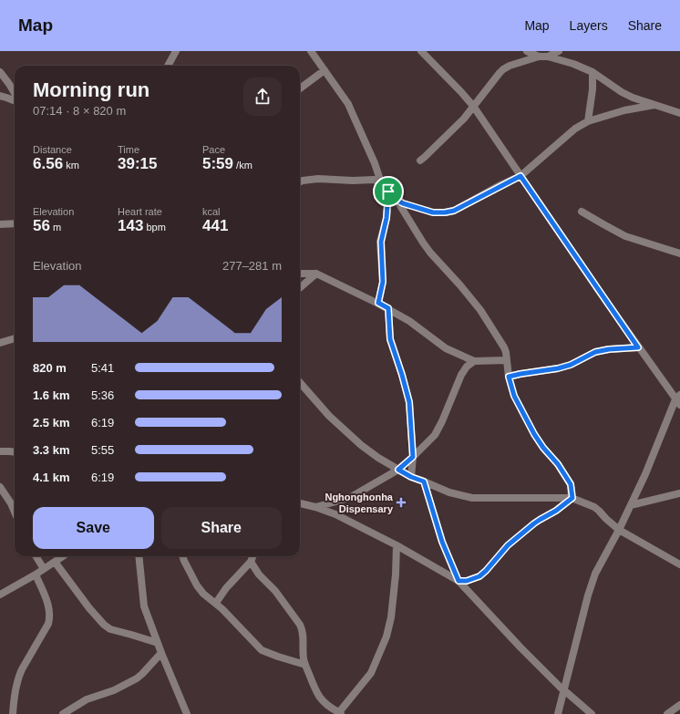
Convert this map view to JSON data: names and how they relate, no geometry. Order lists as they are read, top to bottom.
{
  "places": {
    "health": ["Nghonghonha Dispensary"]
  },
  "page": {
    "header": "Map",
    "nav": ["Map", "Layers", "Share"],
    "heading": ["Morning run", "07:14 · 8 × 820 m"],
    "stats": [
      ["Distance", "6.56 km"],
      ["Time", "39:15"],
      ["Pace", "5:59 /km"],
      ["Elevation", "56 m"],
      ["Heart rate", "143 bpm"],
      ["kcal", "441"]
    ],
    "chart": ["Elevation", "277–281 m"],
    "list": [
      {
        "name": "820 m",
        "note": "5:41"
      },
      {
        "name": "1.6 km",
        "note": "5:36"
      },
      {
        "name": "2.5 km",
        "note": "6:19"
      },
      {
        "name": "3.3 km",
        "note": "5:55"
      },
      {
        "name": "4.1 km",
        "note": "6:19"
      }
    ],
    "buttons": ["Save", "Share"]
  }
}
